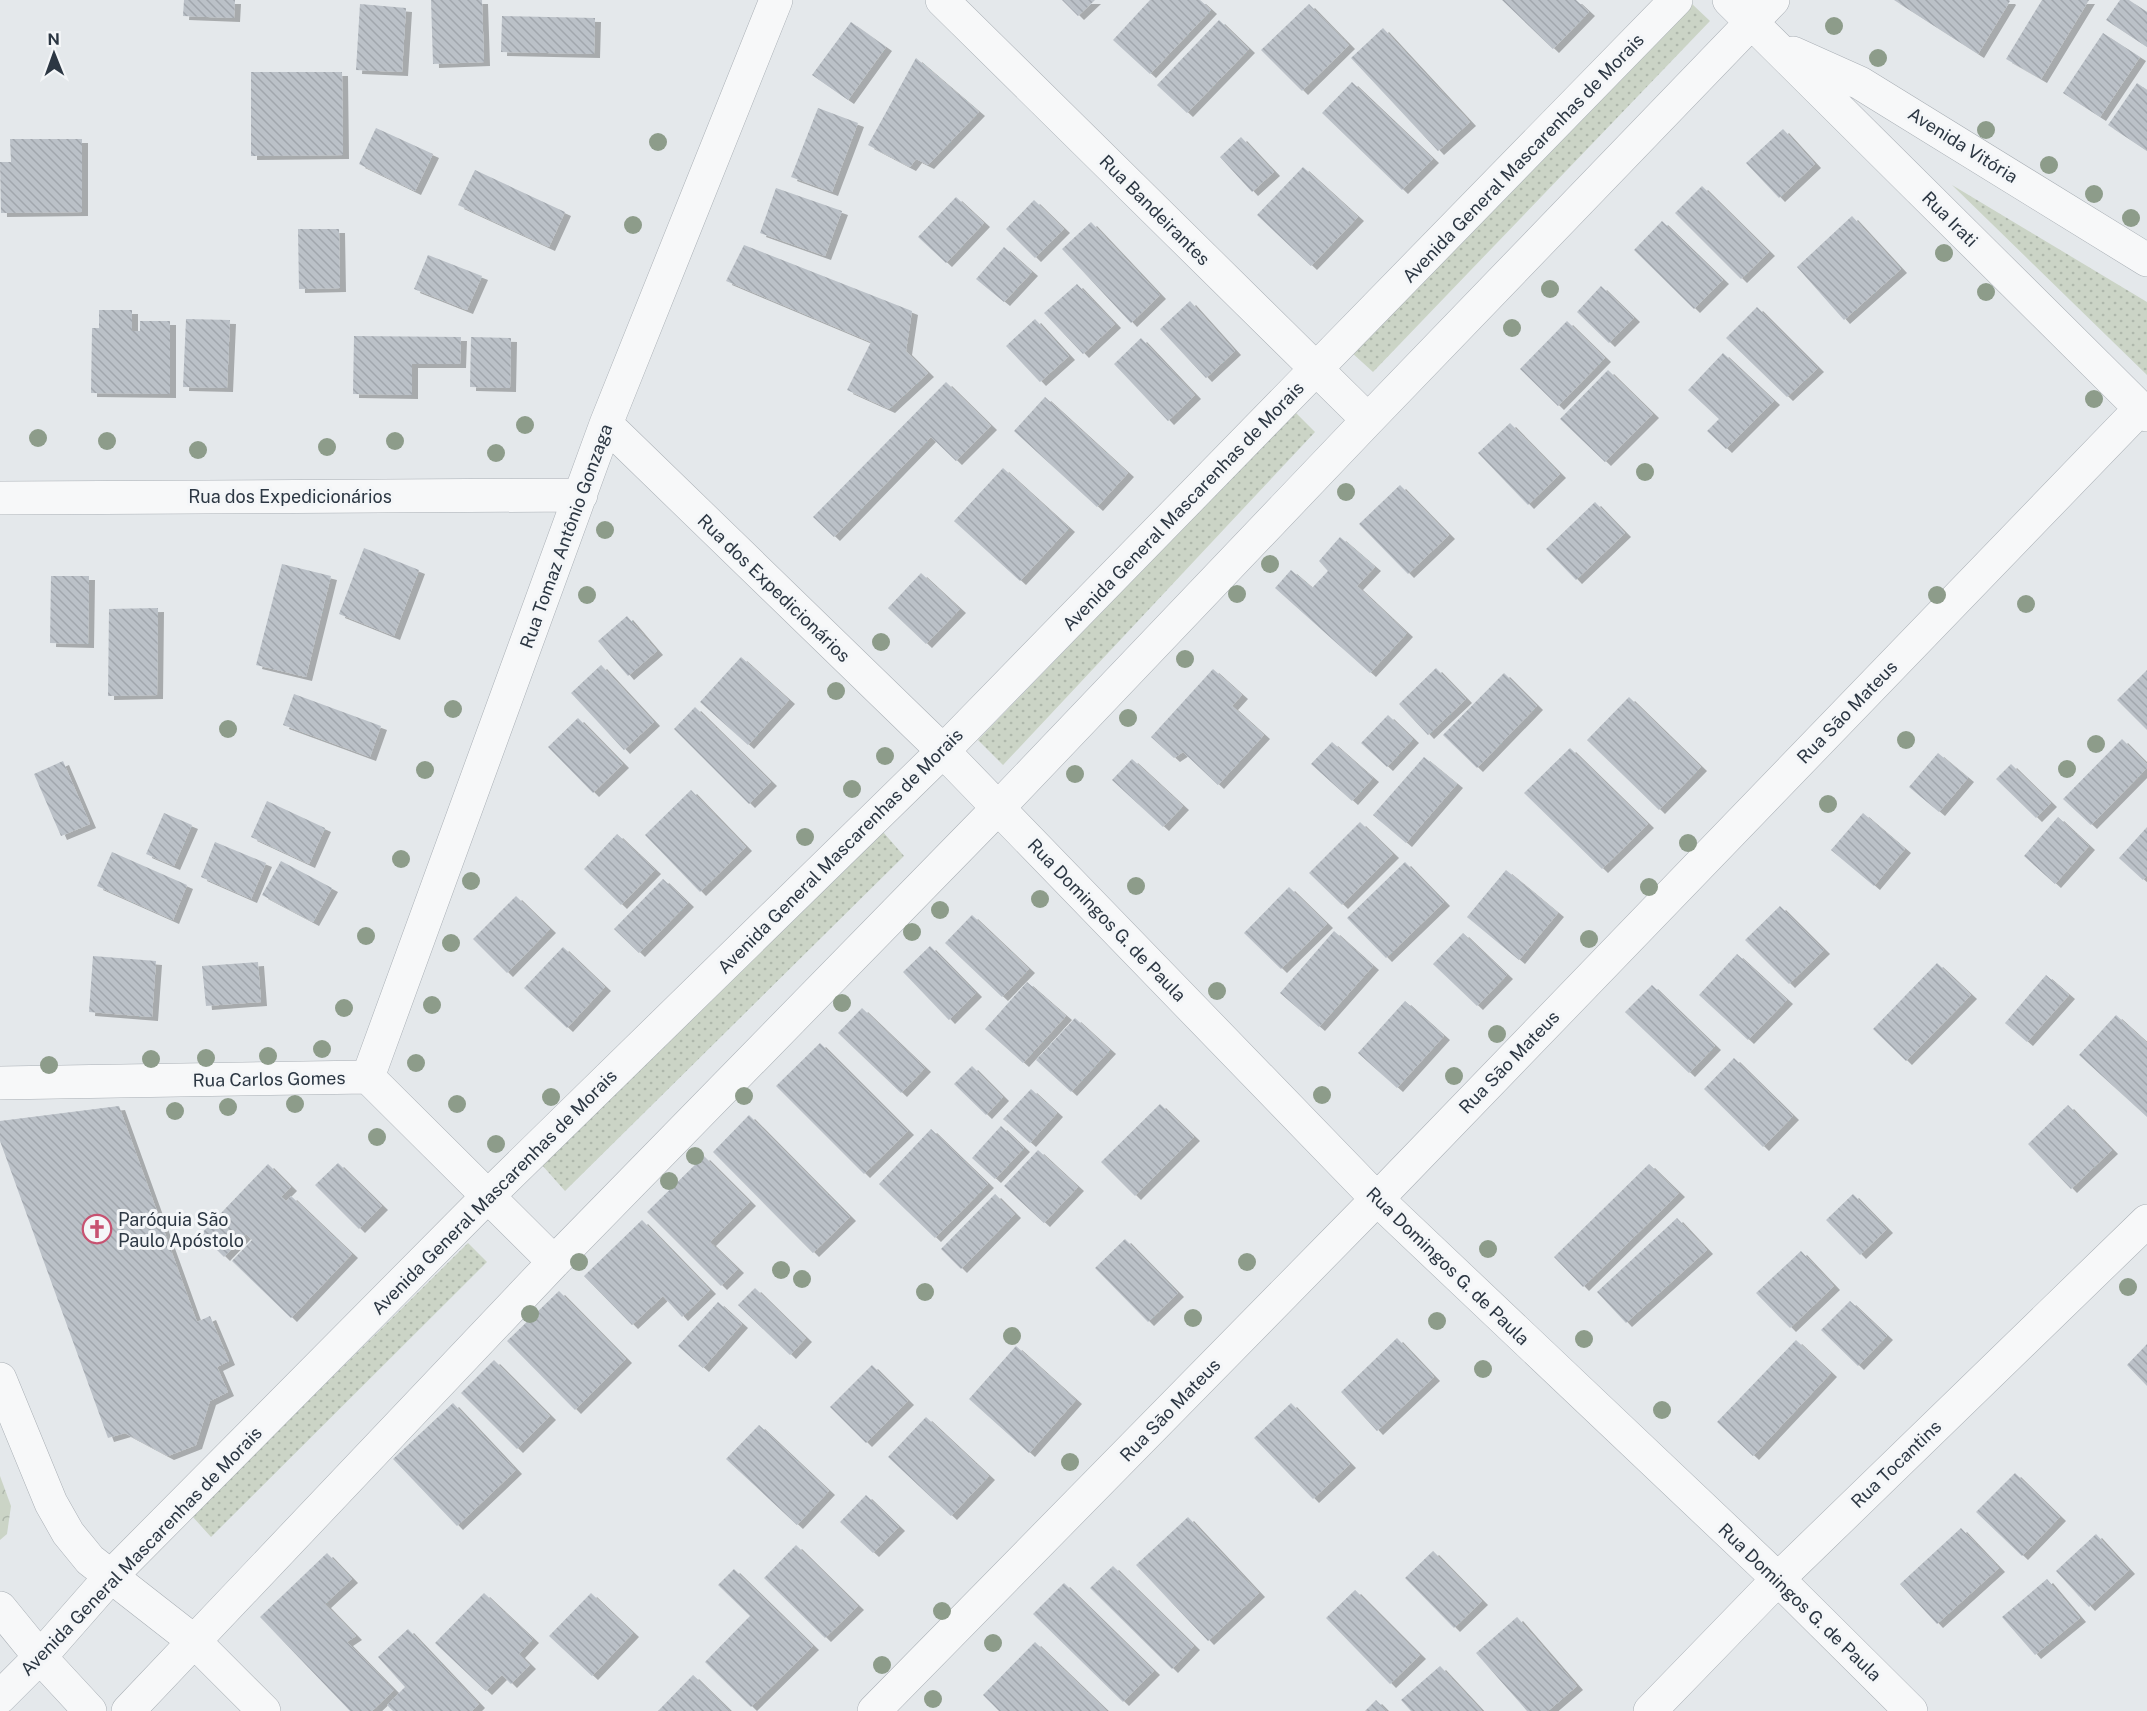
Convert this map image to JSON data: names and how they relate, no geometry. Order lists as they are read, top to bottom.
{
  "streets": {
    "street": [
      "Avenida Vitória",
      "Avenida General Mascarenhas de Morais",
      "Rua Bandeirantes",
      "Rua Irati",
      "Rua dos Expedicionários",
      "Rua Tomaz Antônio Gonzaga",
      "Rua São Mateus",
      "Rua Domingos G. de Paula",
      "Rua Carlos Gomes",
      "Rua Tocantins"
    ]
  },
  "crossings": [
    ["Avenida Vitória", "Rua Irati"],
    ["Avenida General Mascarenhas de Morais", "Rua Bandeirantes"],
    ["Avenida General Mascarenhas de Morais", "Rua dos Expedicionários"],
    ["Avenida General Mascarenhas de Morais", "Rua Carlos Gomes"],
    ["Rua Irati", "Rua São Mateus"],
    ["Rua dos Expedicionários", "Rua Tomaz Antônio Gonzaga"],
    ["Rua dos Expedicionários", "Rua Domingos G. de Paula"],
    ["Rua Tomaz Antônio Gonzaga", "Rua Carlos Gomes"],
    ["Rua São Mateus", "Rua Domingos G. de Paula"],
    ["Rua Domingos G. de Paula", "Rua Tocantins"]
  ],
  "places": {
    "church": ["Paróquia São Paulo Apóstolo"]
  },
  "north": "top"
}
